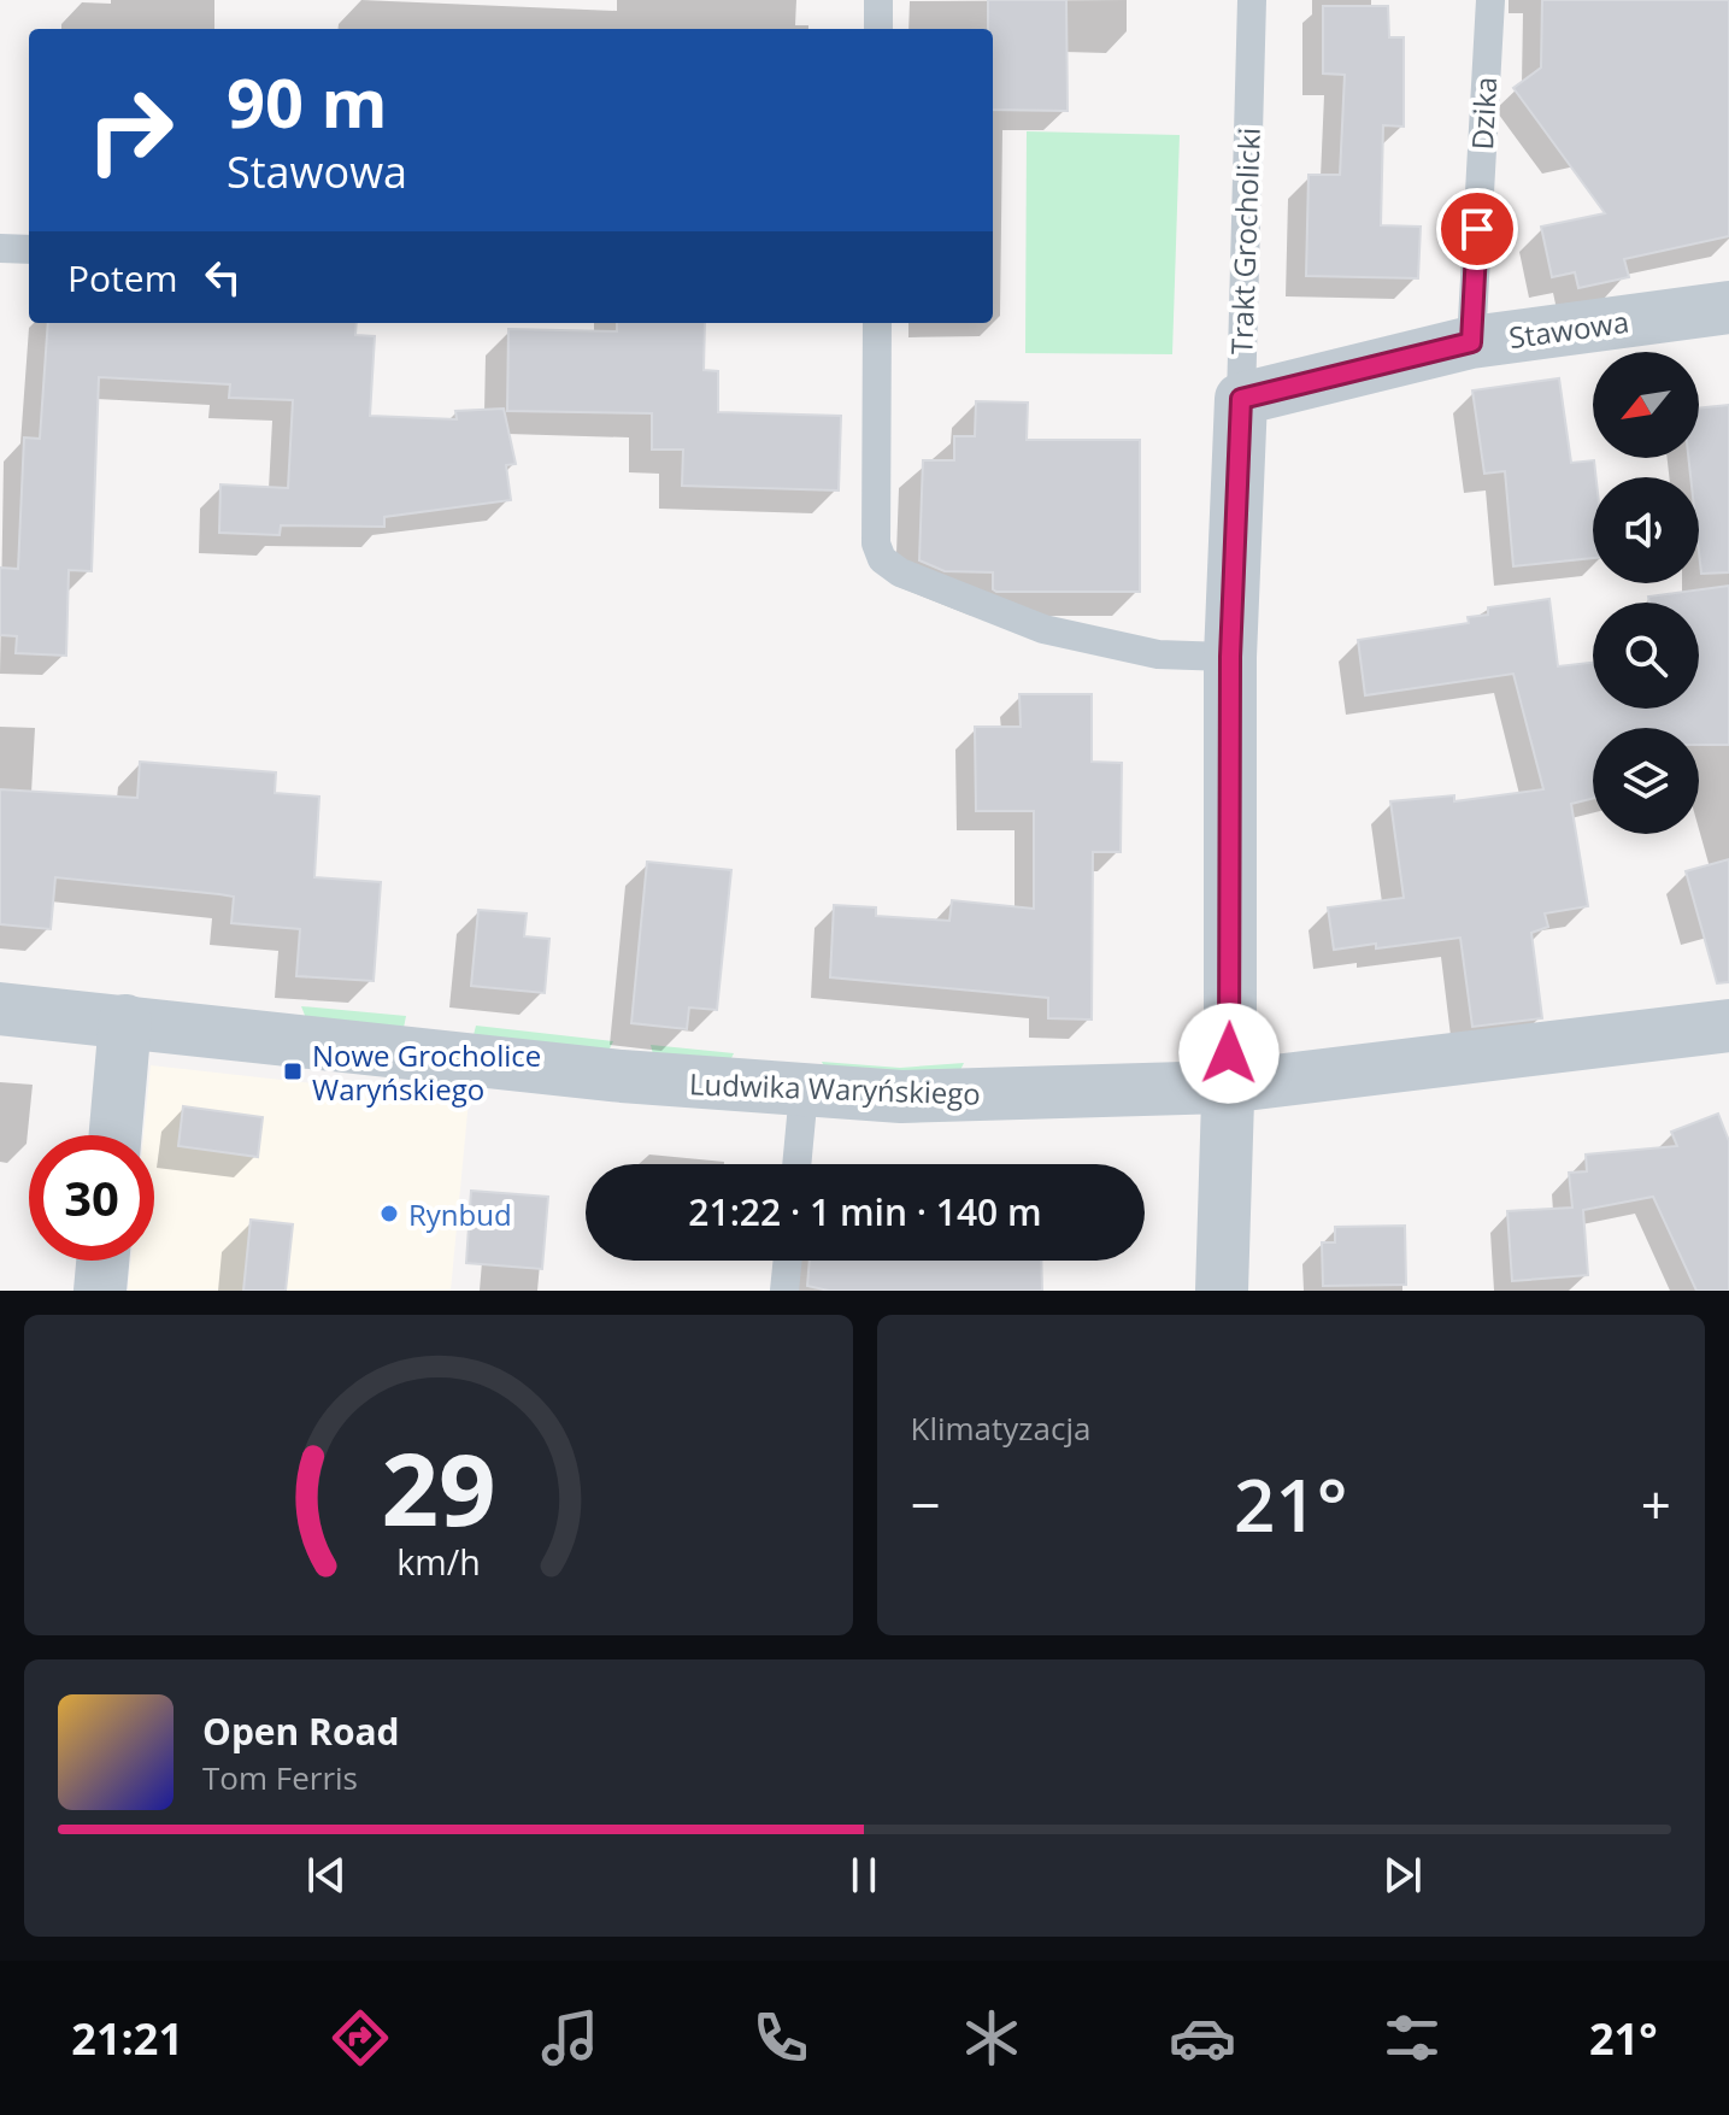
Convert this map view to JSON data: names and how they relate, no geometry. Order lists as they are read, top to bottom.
{
  "streets": {
    "street": ["Trakt Grocholicki", "Stawowa", "Ludwika Waryńskiego"],
    "lane": ["Dzika"]
  },
  "crossings": [
    ["Dzika", "Stawowa"],
    ["Trakt Grocholicki", "Stawowa"],
    ["Trakt Grocholicki", "Ludwika Waryńskiego"]
  ],
  "places": {
    "transit": ["Nowe Grocholice Waryńskiego"],
    "other": ["Rynbud"]
  },
  "north": "bottom left",
  "page": {
    "turn": ["90 m", "Stawowa"],
    "then": "Potem",
    "limit": "30",
    "trip": "21:22 · 1 min · 140 m",
    "tile": "Klimatyzacja",
    "heat": ["−", "21°", "+"],
    "song": ["Open Road", "Tom Ferris"],
    "tabs": ["21:21", "21°"],
    "gauge": ["29", "km/h"]
  }
}
